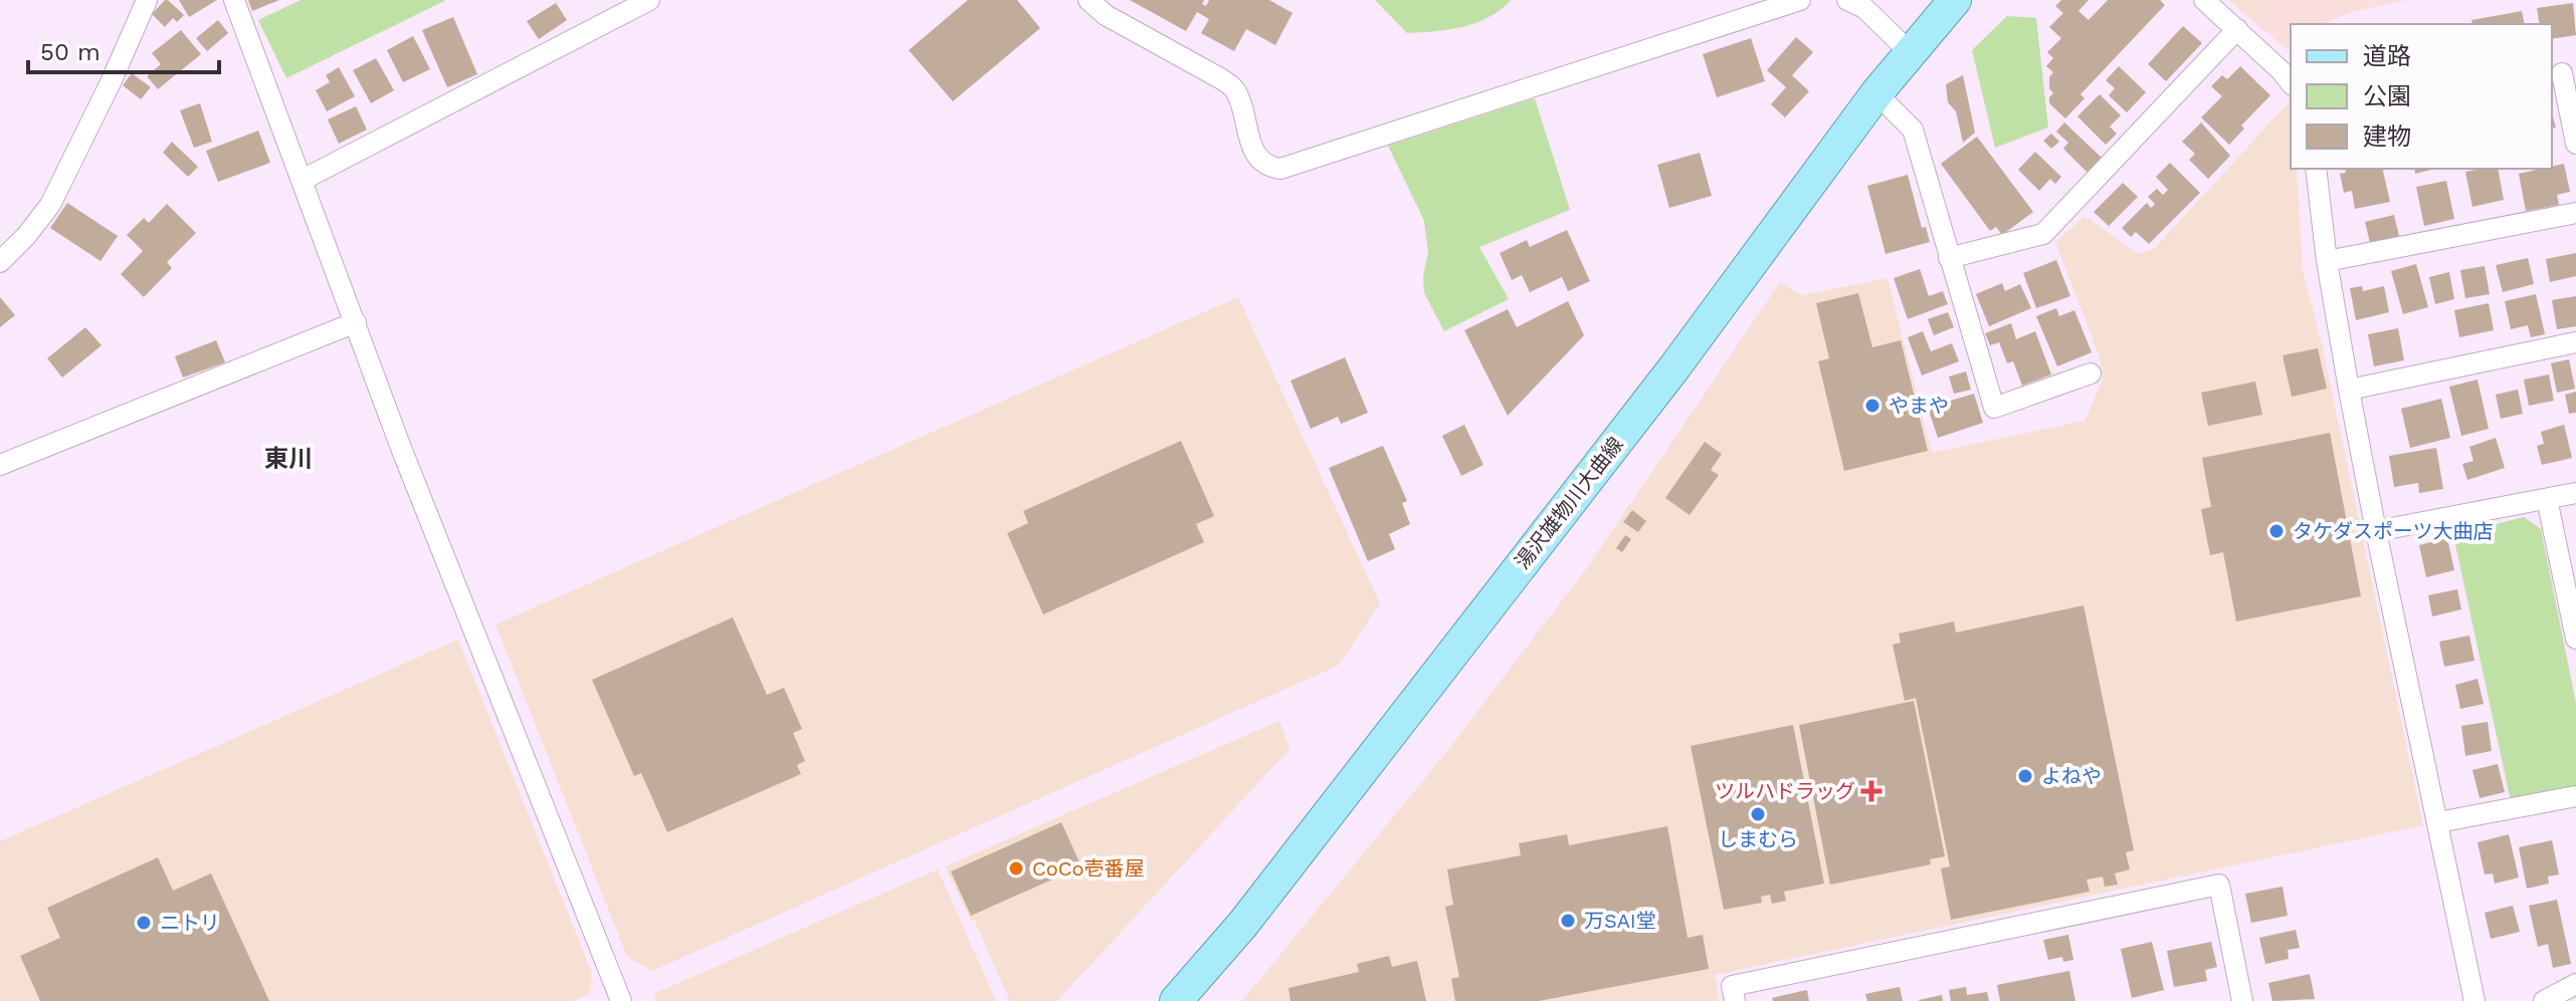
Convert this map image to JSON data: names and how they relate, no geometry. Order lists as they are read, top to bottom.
{
  "streets": {
    "main road": ["湯沢雄物川大曲線"]
  },
  "districts": ["東川"],
  "places": {
    "other": [
      "やまや",
      "タケダスポーツ大曲店",
      "よねや",
      "しまむら",
      "CoCo壱番屋",
      "万SAI堂",
      "ニトリ"
    ],
    "health": ["ツルハドラッグ"]
  },
  "legend": ["道路", "公園", "建物"],
  "scale_bar": "50 m"
}
